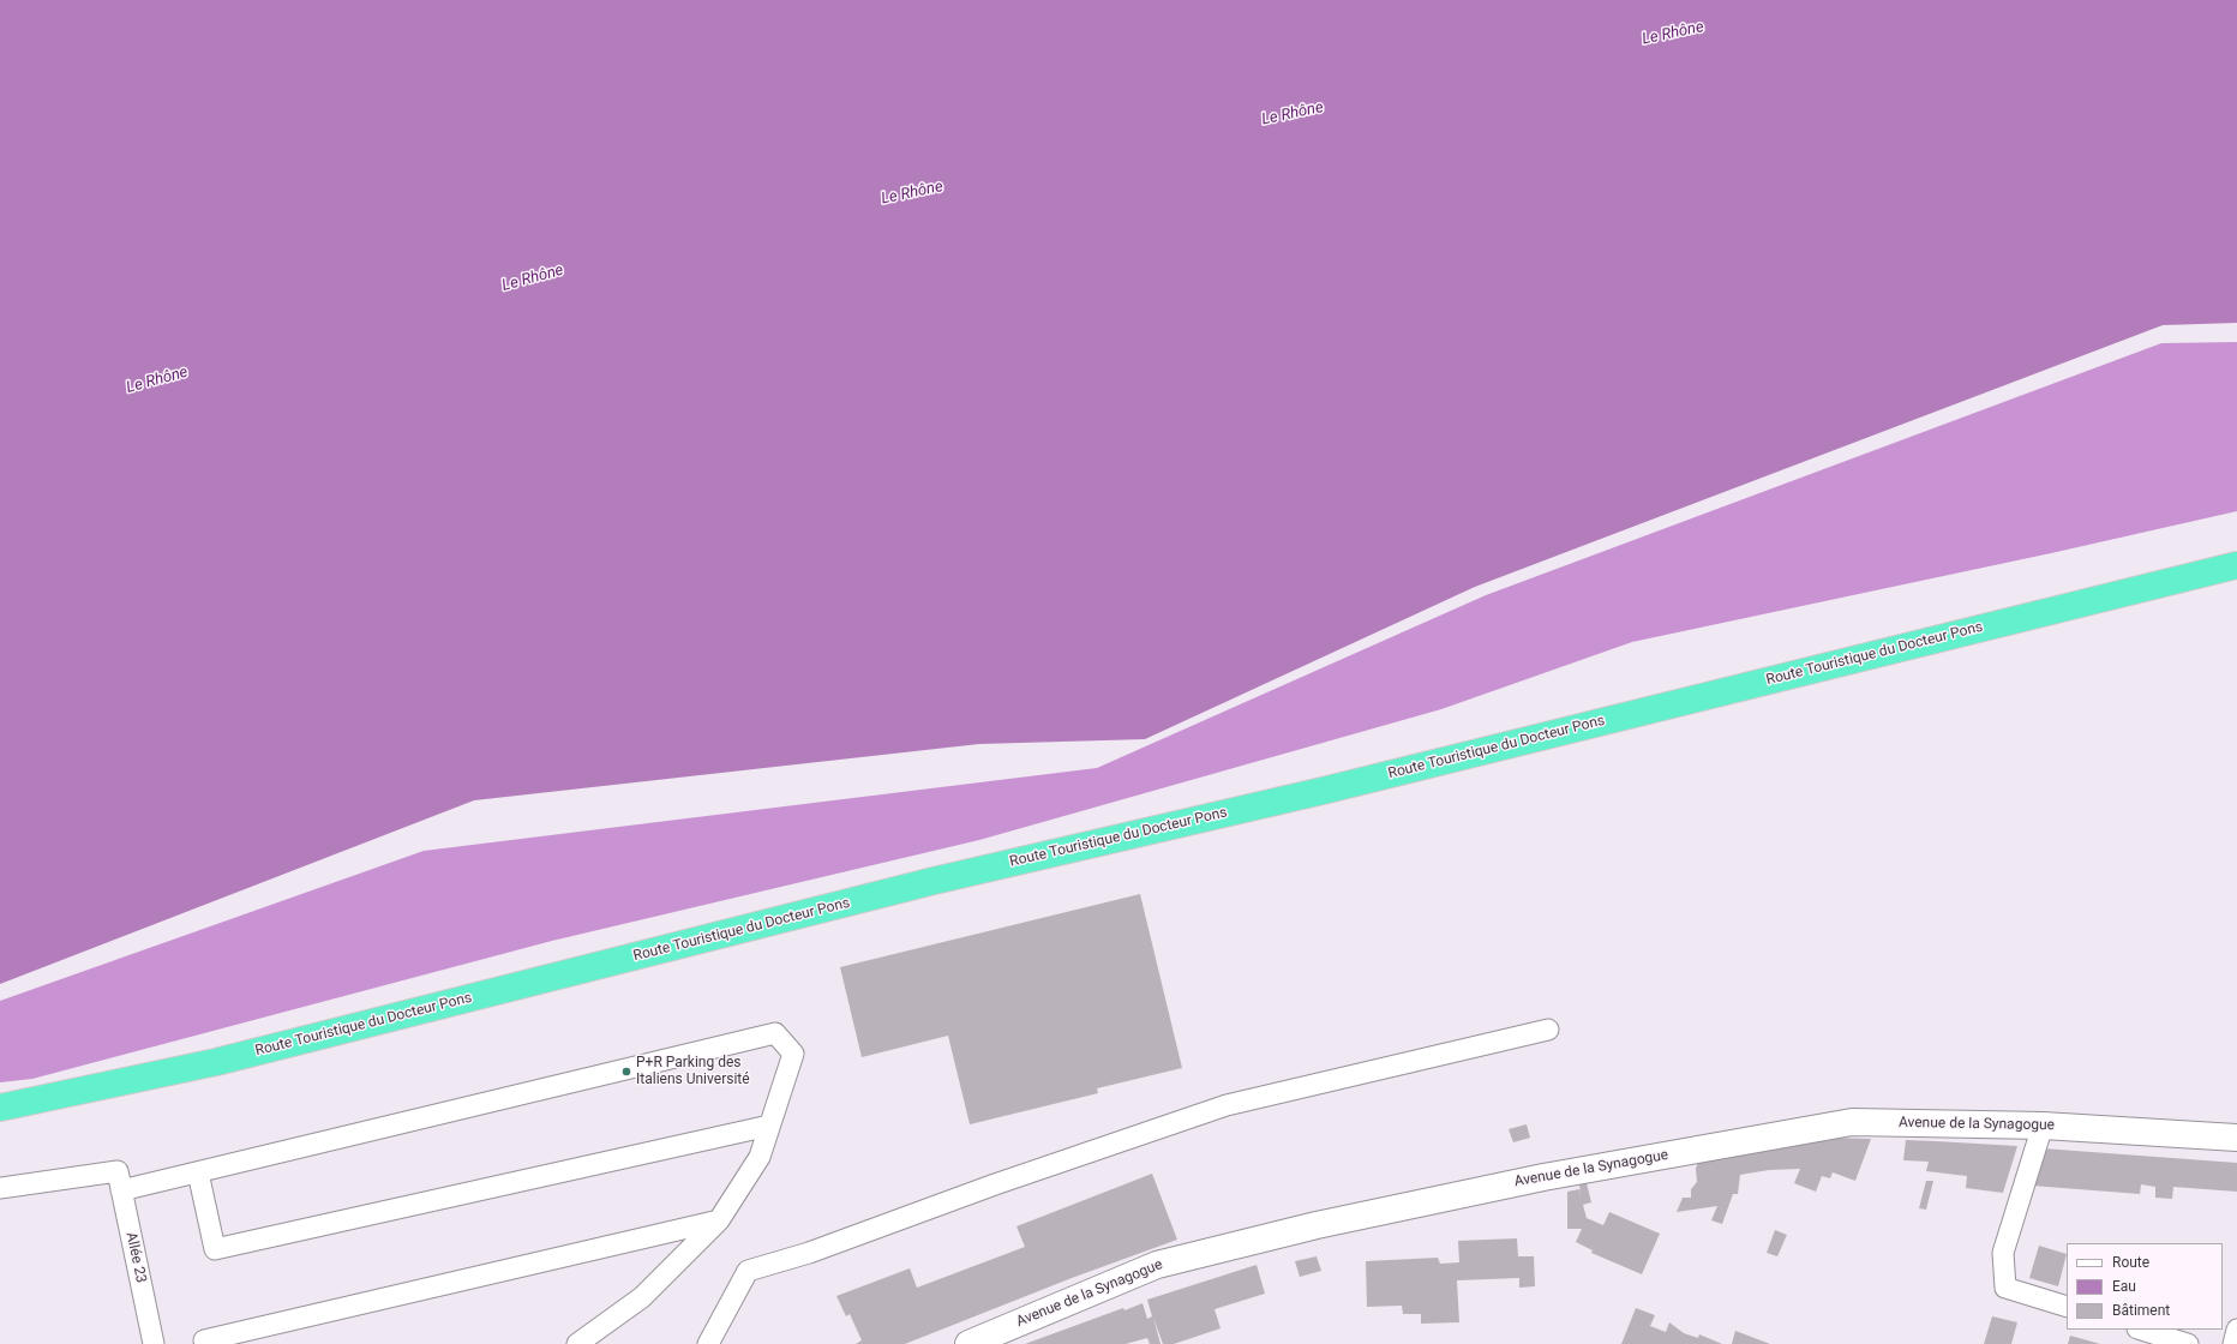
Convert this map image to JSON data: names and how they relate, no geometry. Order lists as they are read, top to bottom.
{
  "streets": {
    "highway": ["Route Touristique du Docteur Pons"],
    "street": ["Avenue de la Synagogue"],
    "lane": ["Allée 23"]
  },
  "water": ["Le Rhône"],
  "places": ["P+R Parking des Italiens Université"],
  "legend": ["Route", "Eau", "Bâtiment"]
}
